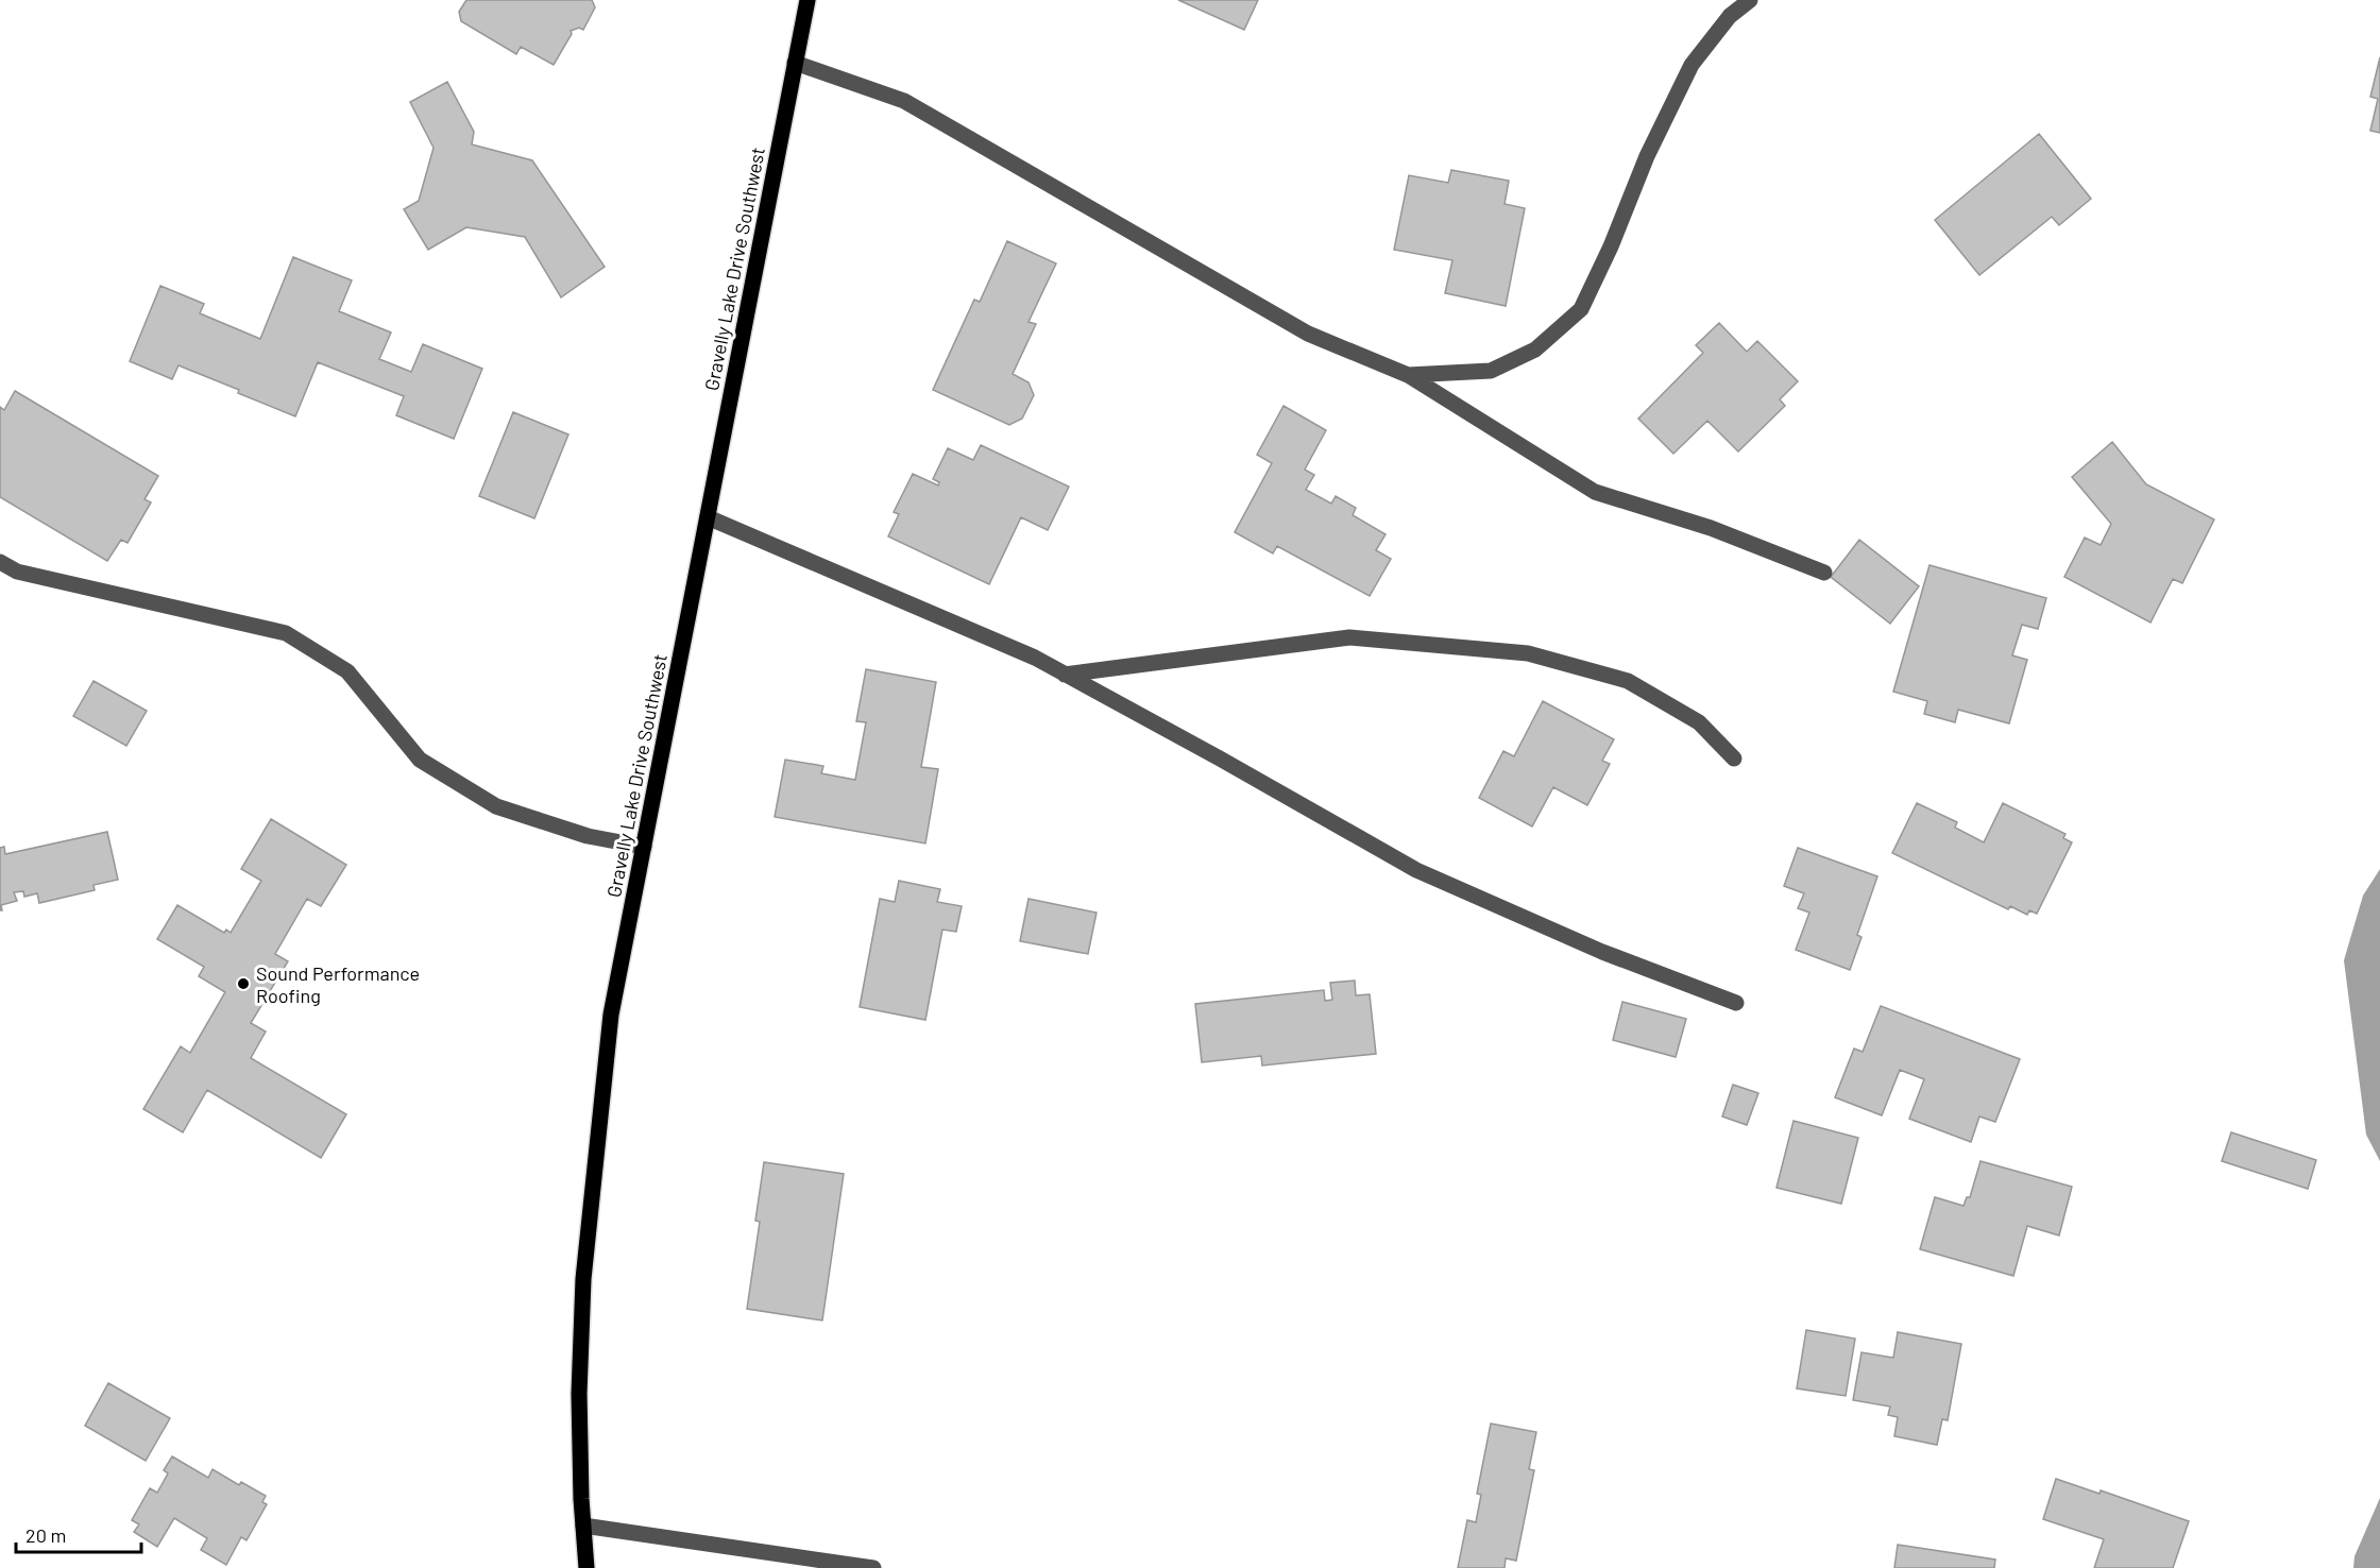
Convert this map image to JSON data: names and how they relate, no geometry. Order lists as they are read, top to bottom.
{
  "streets": {
    "main road": ["Gravelly Lake Drive Southwest"]
  },
  "places": ["Sound Performance Roofing"],
  "scale_bar": "20 m"
}
